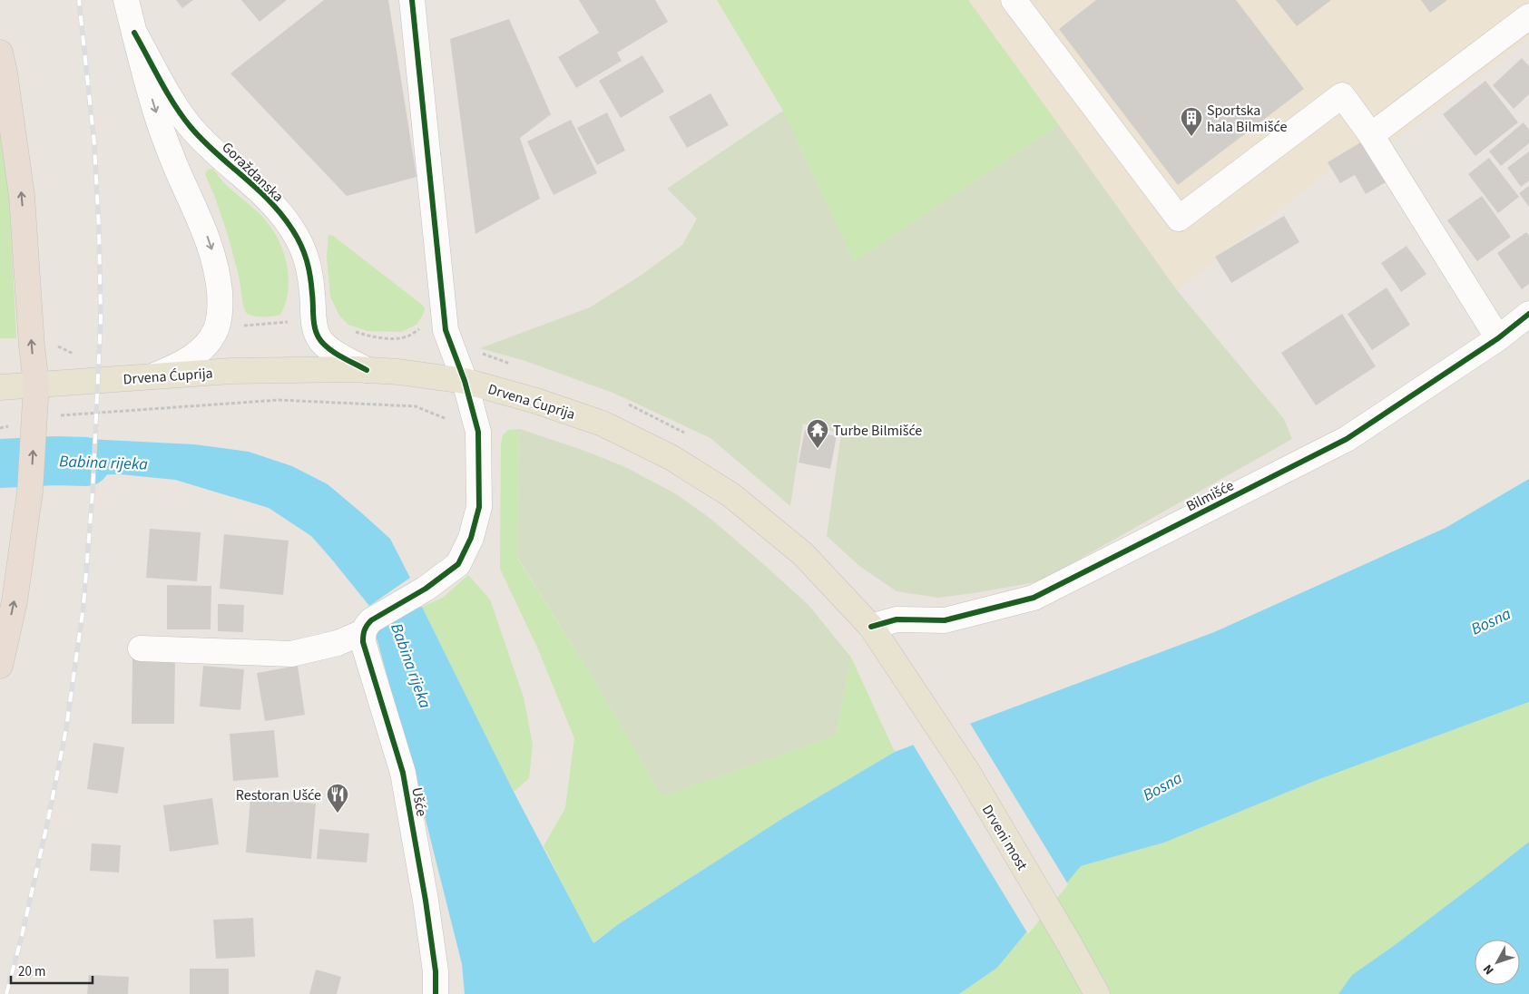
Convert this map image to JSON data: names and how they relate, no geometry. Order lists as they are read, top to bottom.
{
  "streets": {
    "main road": ["Drvena Ćuprija", "Drveni most"],
    "street": ["Goraždanska", "Bilmišće", "Ušće"]
  },
  "crossings": [
    ["Goraždanska", "Drvena Ćuprija"],
    ["Drvena Ćuprija", "Bilmišće"],
    ["Drvena Ćuprija", "Drveni most"]
  ],
  "water": ["Babina rijeka", "Bosna"],
  "places": {
    "building": ["Sportska hala Bilmišće"],
    "temple": ["Turbe Bilmišće"],
    "restaurant": ["Restoran Ušće"]
  },
  "scale_bar": "20 m",
  "north": "bottom left"
}
